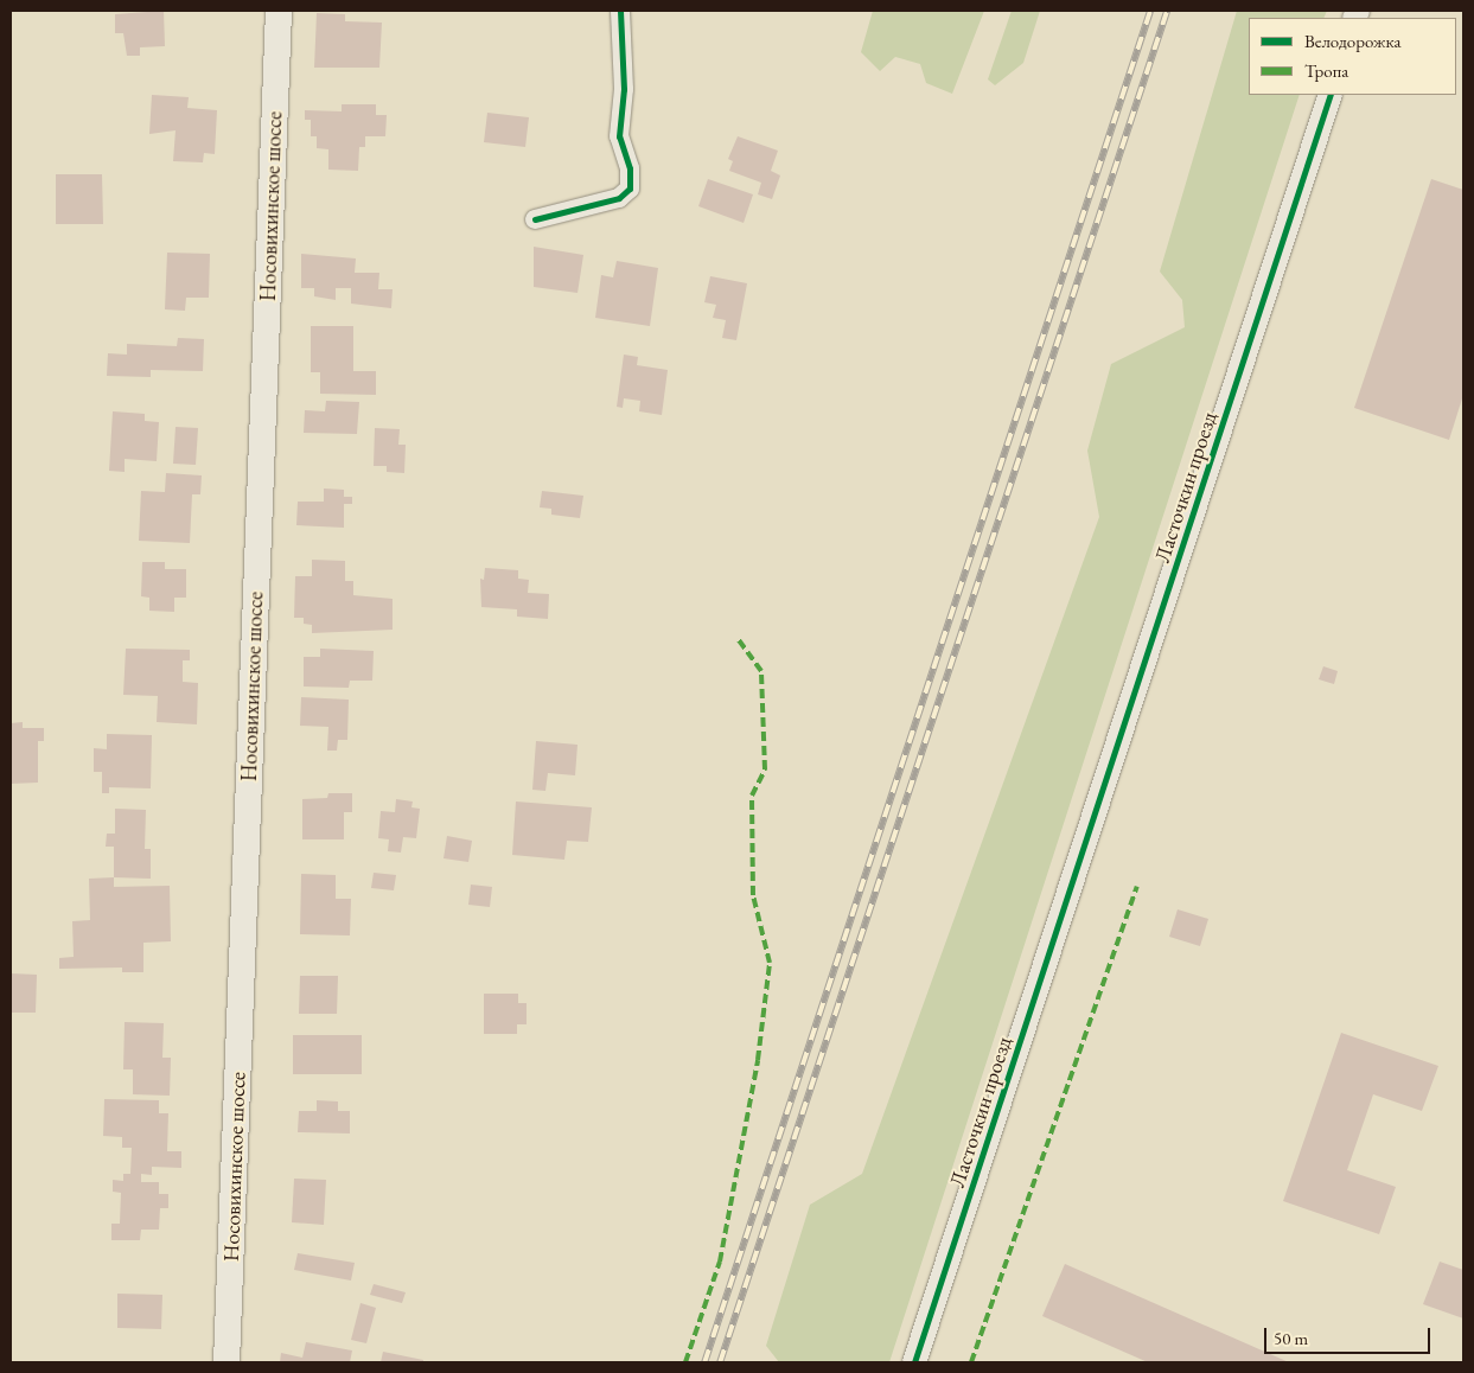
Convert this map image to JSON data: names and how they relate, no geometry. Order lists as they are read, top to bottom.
{
  "streets": {
    "main road": ["Носовихинское шоссе"],
    "street": ["Ласточкин проезд"]
  },
  "legend": ["Велодорожка", "Тропа"],
  "scale_bar": "50 m"
}
